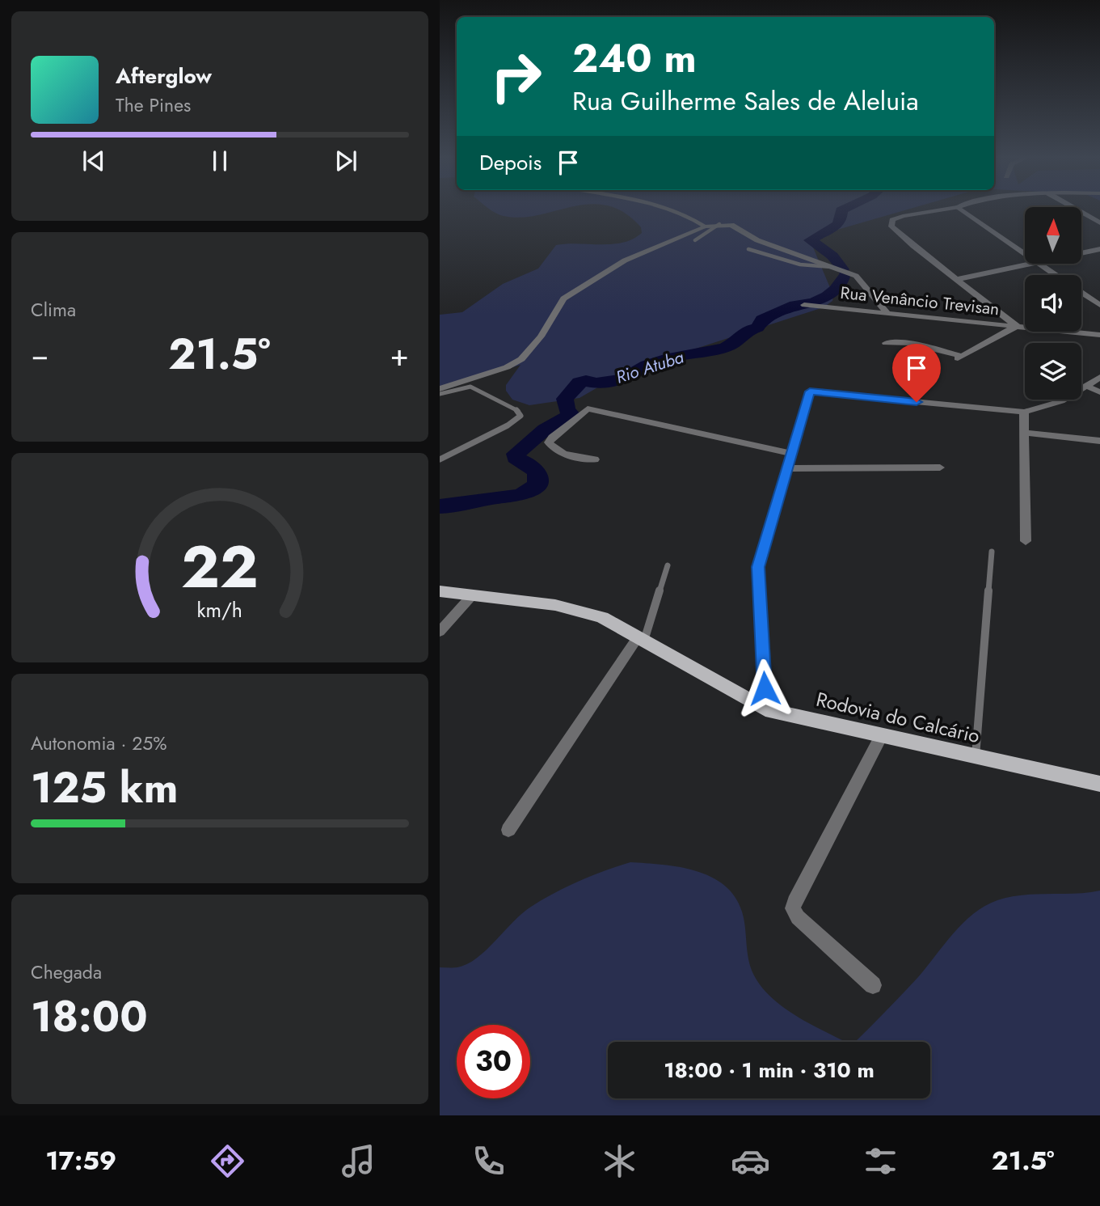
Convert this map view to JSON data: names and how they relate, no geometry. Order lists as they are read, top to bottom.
{
  "streets": {
    "main road": ["Rodovia do Calcário"],
    "street": ["Rua Venâncio Trevisan"]
  },
  "water": ["Rio Atuba"],
  "north": "top",
  "page": {
    "turn": ["240 m", "Rua Guilherme Sales de Aleluia"],
    "song": ["Afterglow", "The Pines"],
    "then": "Depois",
    "tile": [
      "Clima",
      ["Autonomia · 25%", "125 km"],
      ["Chegada", "18:00"]
    ],
    "heat": ["−", "21.5°", "+"],
    "limit": "30",
    "trip": "18:00 · 1 min · 310 m",
    "tabs": ["17:59", "21.5°"],
    "gauge": ["22", "km/h"]
  }
}
